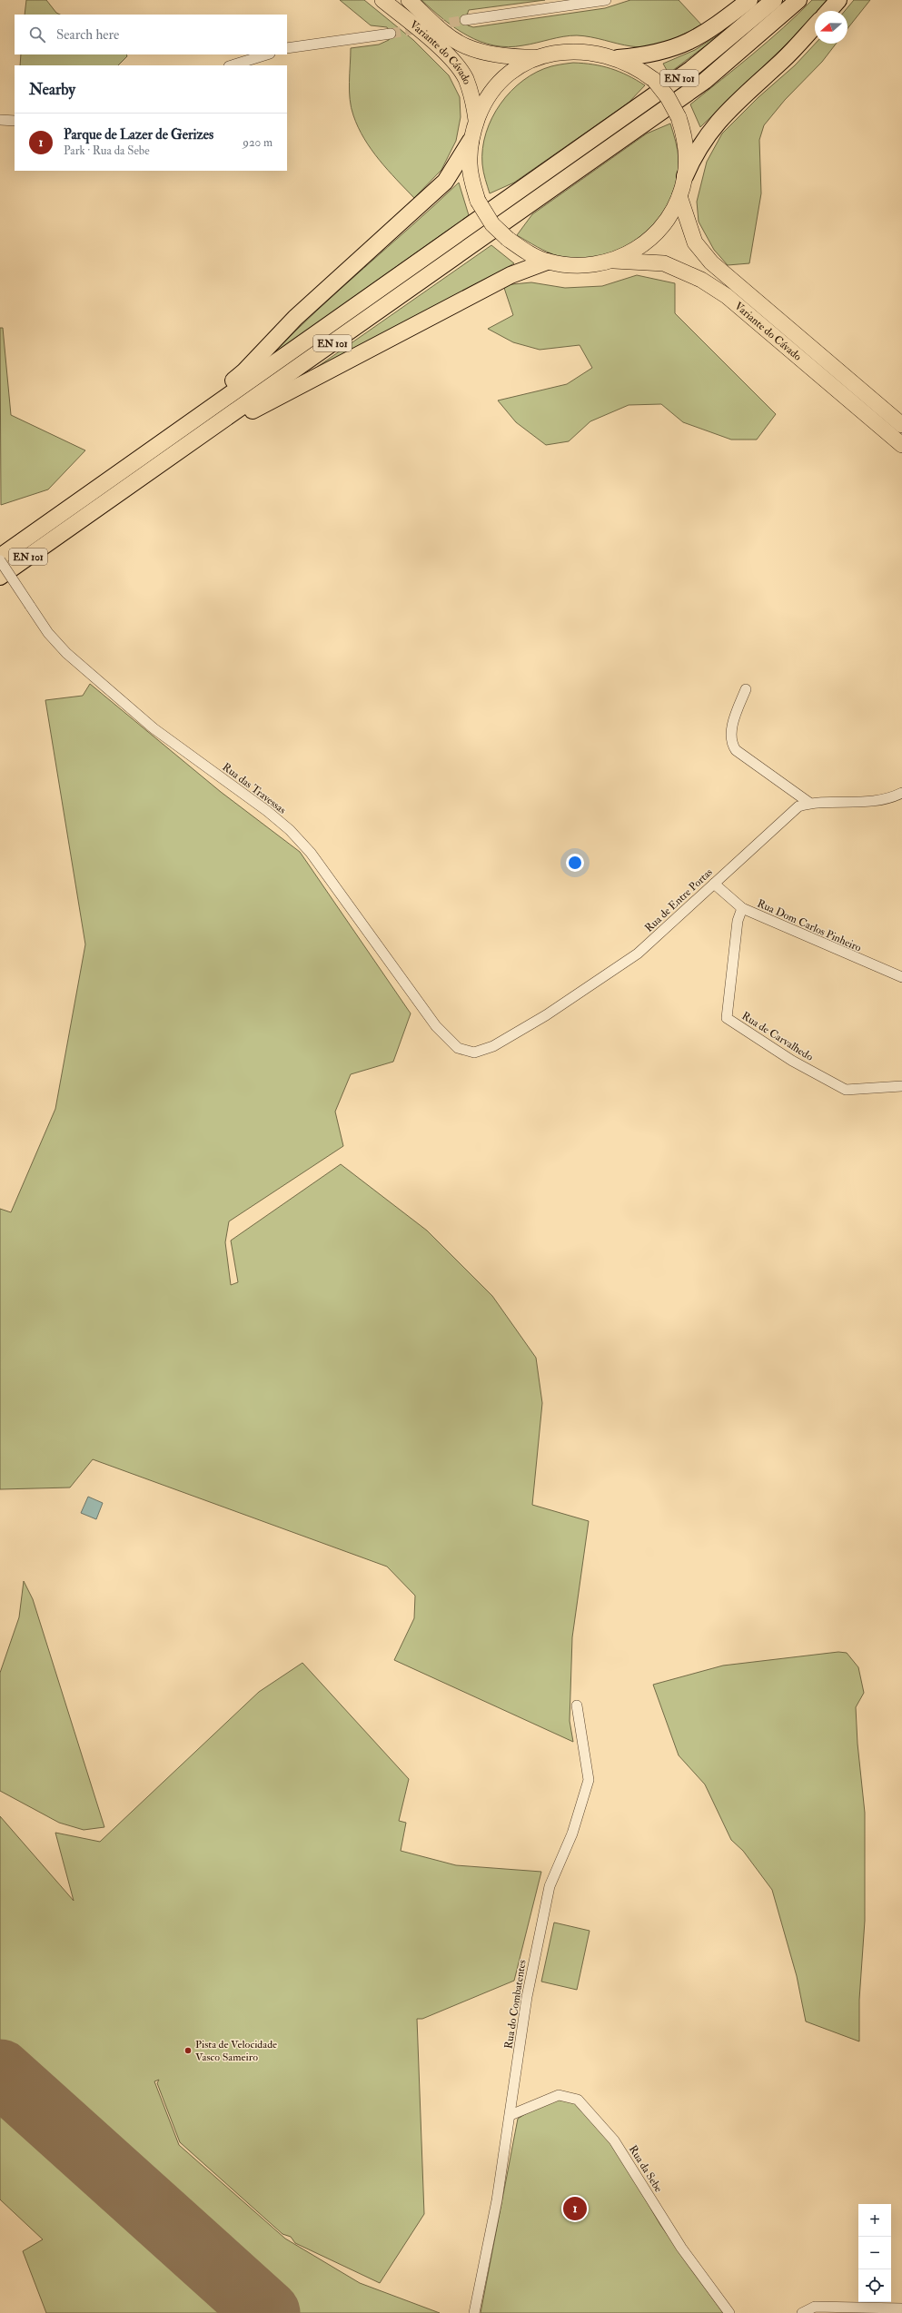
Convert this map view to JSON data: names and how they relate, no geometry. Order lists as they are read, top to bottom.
{
  "streets": {
    "highway": ["EN 101"],
    "main road": ["Variante do Cávado"],
    "street": [
      "Rua das Travessas",
      "Rua de Entre Portas",
      "Rua Dom Carlos Pinheiro",
      "Rua de Carvalhedo",
      "Rua do Combatentes",
      "Rua da Sebe"
    ]
  },
  "crossings": [
    ["Rua das Travessas", "Rua de Entre Portas"],
    ["Rua de Entre Portas", "Rua Dom Carlos Pinheiro"],
    ["Rua Dom Carlos Pinheiro", "Rua de Carvalhedo"],
    ["Rua do Combatentes", "Rua da Sebe"]
  ],
  "places": ["Pista de Velocidade Vasco Sameiro"],
  "north": "left",
  "page": {
    "search": "Search here",
    "heading": "Nearby",
    "list": [
      {
        "mark": "1",
        "name": "Parque de Lazer de Gerizes",
        "note": "Park · Rua da Sebe",
        "value": "920 m"
      }
    ],
    "pins": "1",
    "map_buttons": ["+", "−"]
  }
}
